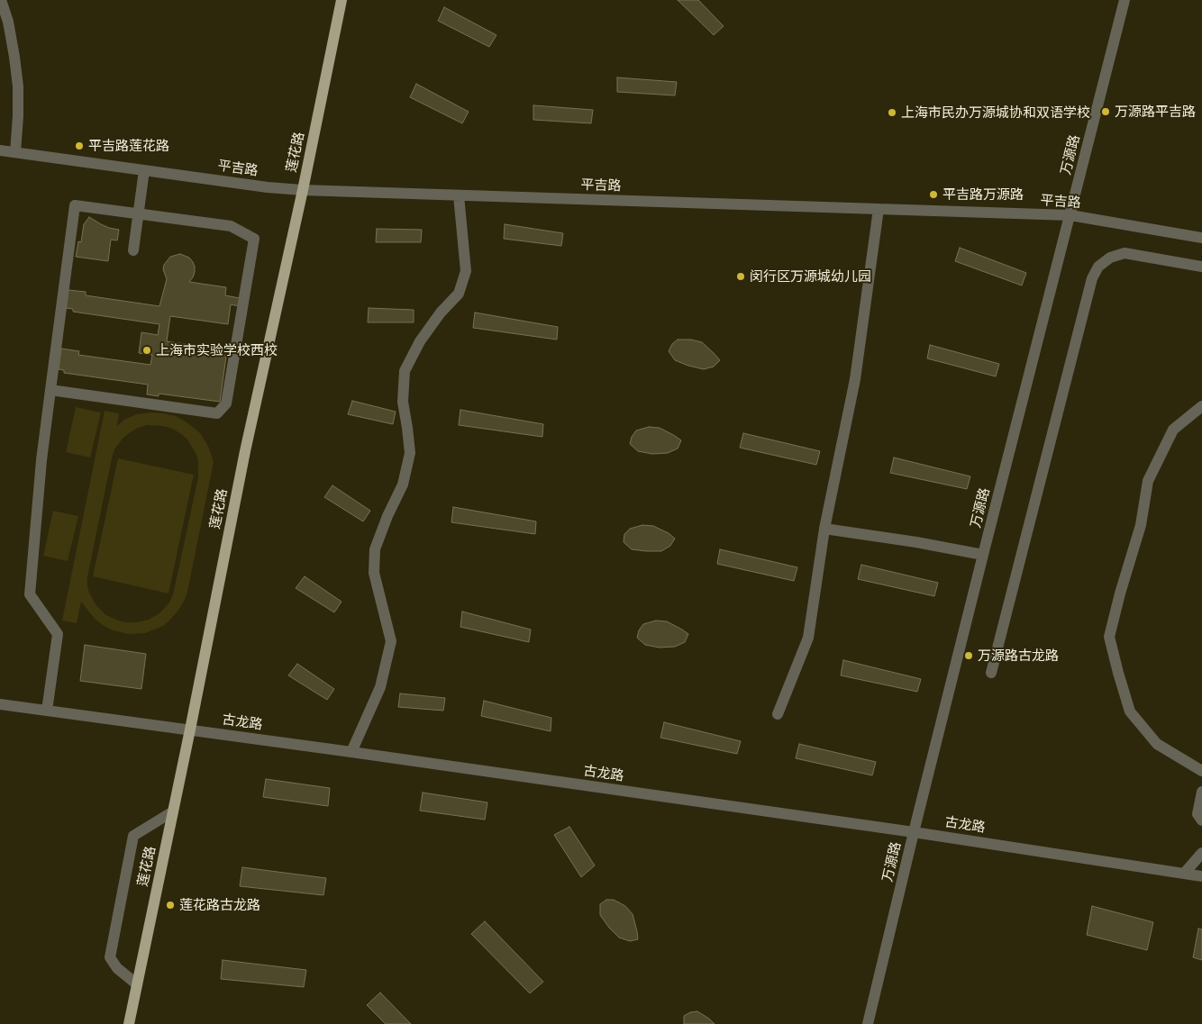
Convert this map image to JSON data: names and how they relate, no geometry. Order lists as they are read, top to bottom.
{
  "streets": {
    "main road": ["莲花路"],
    "street": ["万源路", "平吉路", "古龙路"]
  },
  "crossings": [
    ["莲花路", "平吉路"],
    ["莲花路", "古龙路"],
    ["万源路", "平吉路"],
    ["万源路", "古龙路"]
  ],
  "places": [
    "万源路平吉路",
    "上海市民办万源城协和双语学校",
    "平吉路莲花路",
    "平吉路万源路",
    "闵行区万源城幼儿园",
    "上海市实验学校西校",
    "万源路古龙路",
    "莲花路古龙路"
  ]
}
